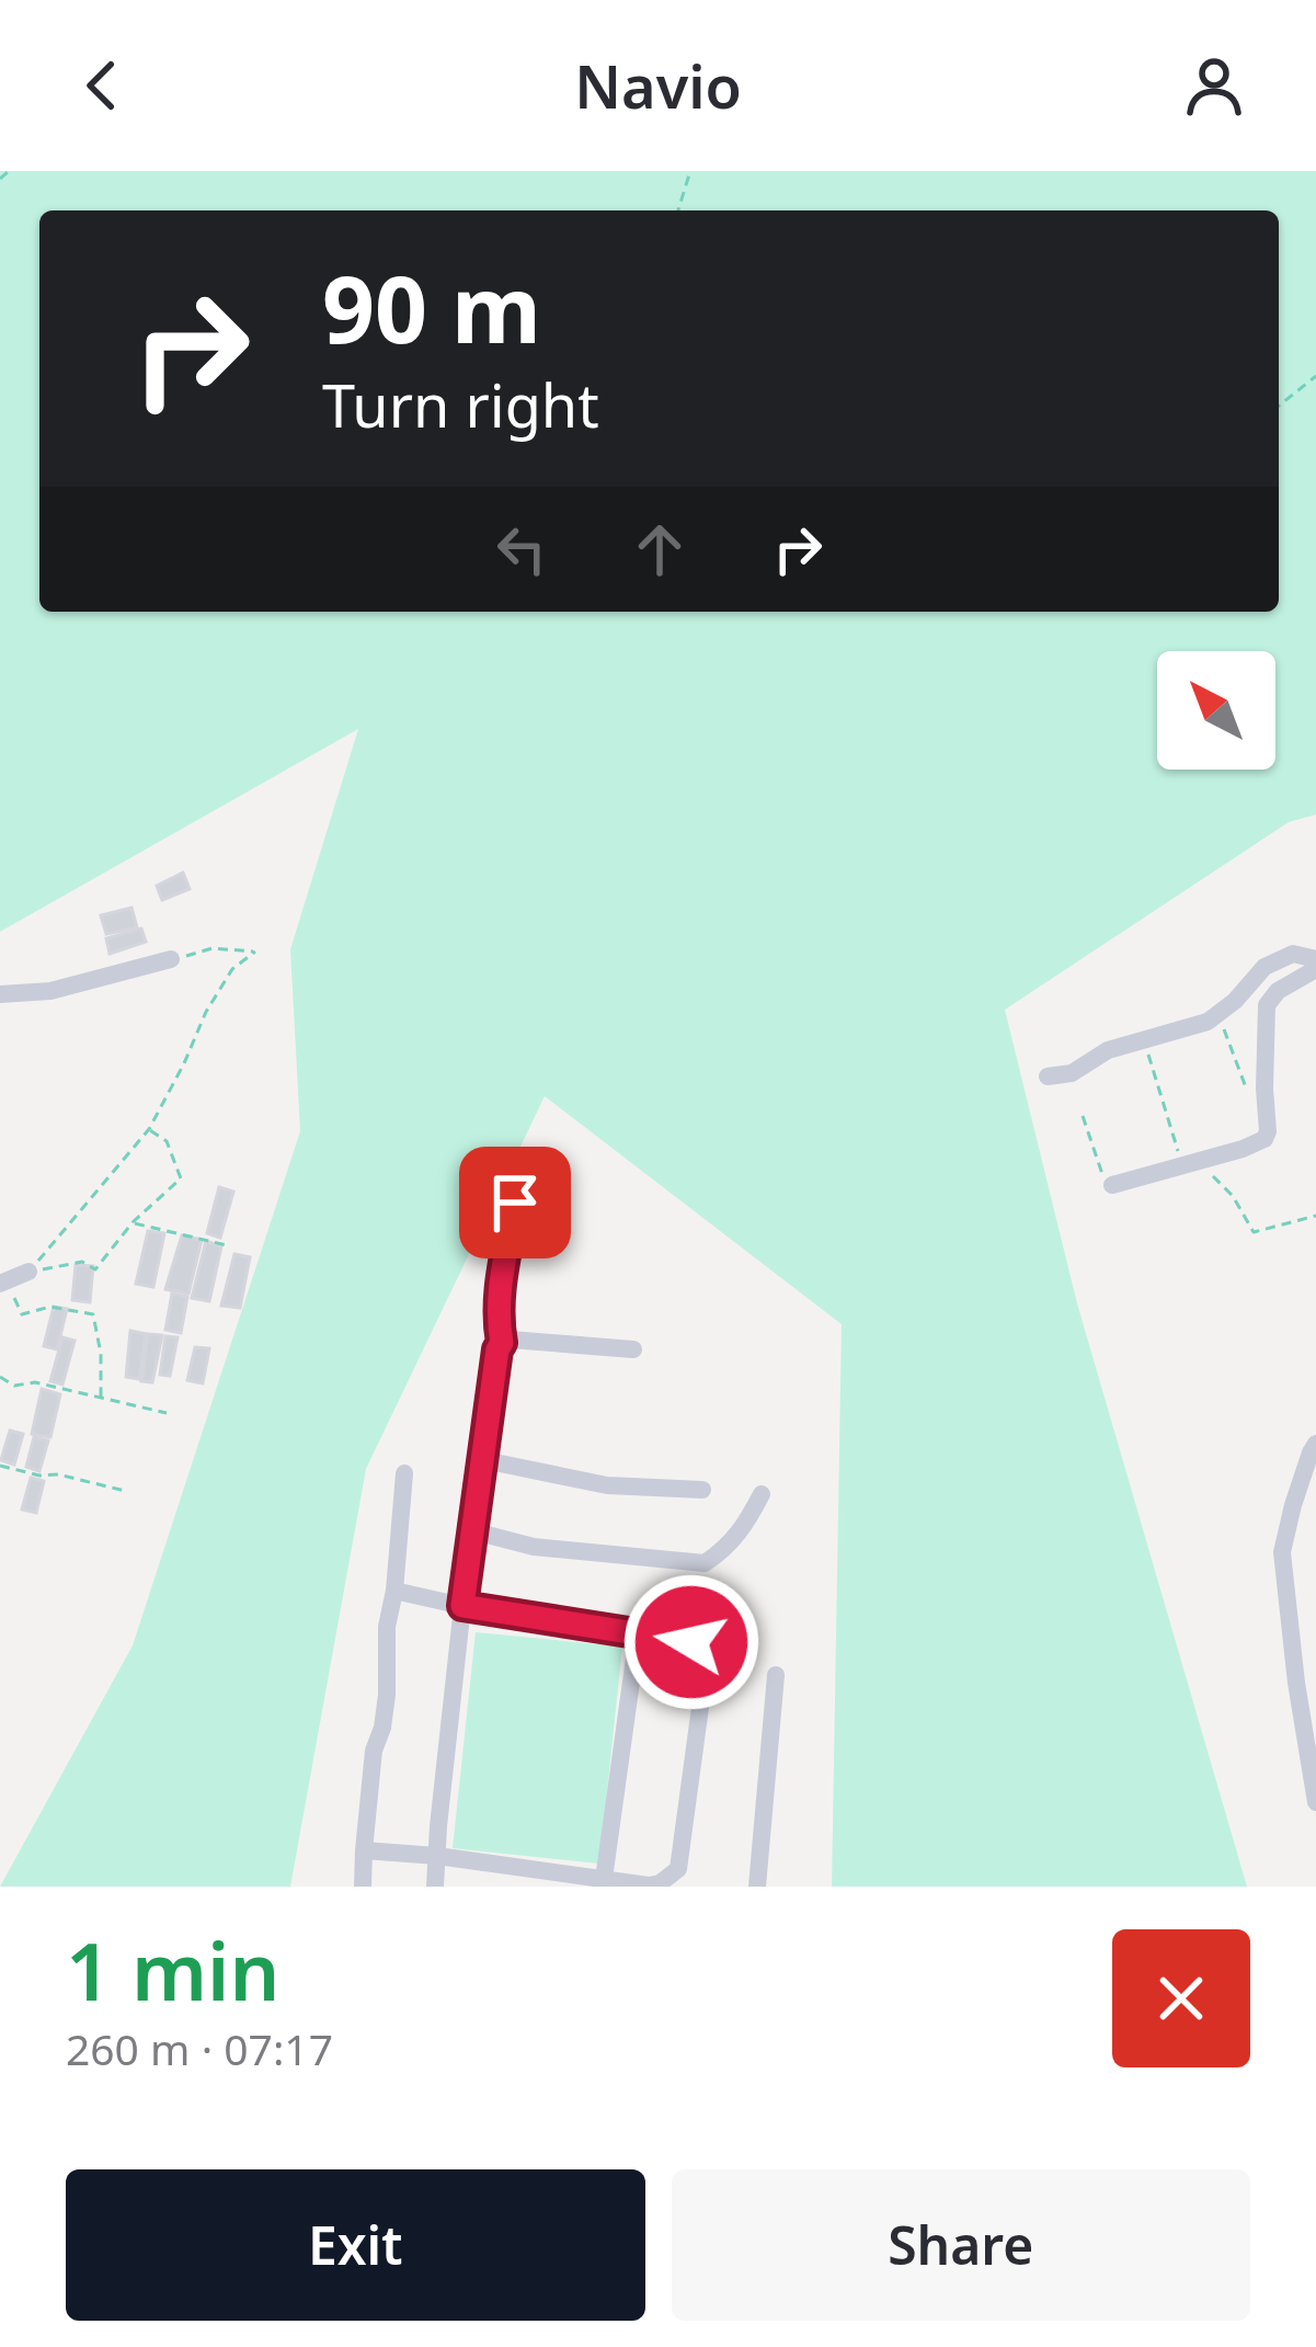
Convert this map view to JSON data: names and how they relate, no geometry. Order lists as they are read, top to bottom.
{
  "north": "top left",
  "page": {
    "header": "Navio",
    "turn": ["90 m", "Turn right"],
    "heading": ["1 min", "260 m · 07:17"],
    "buttons": ["Exit", "Share"]
  }
}
